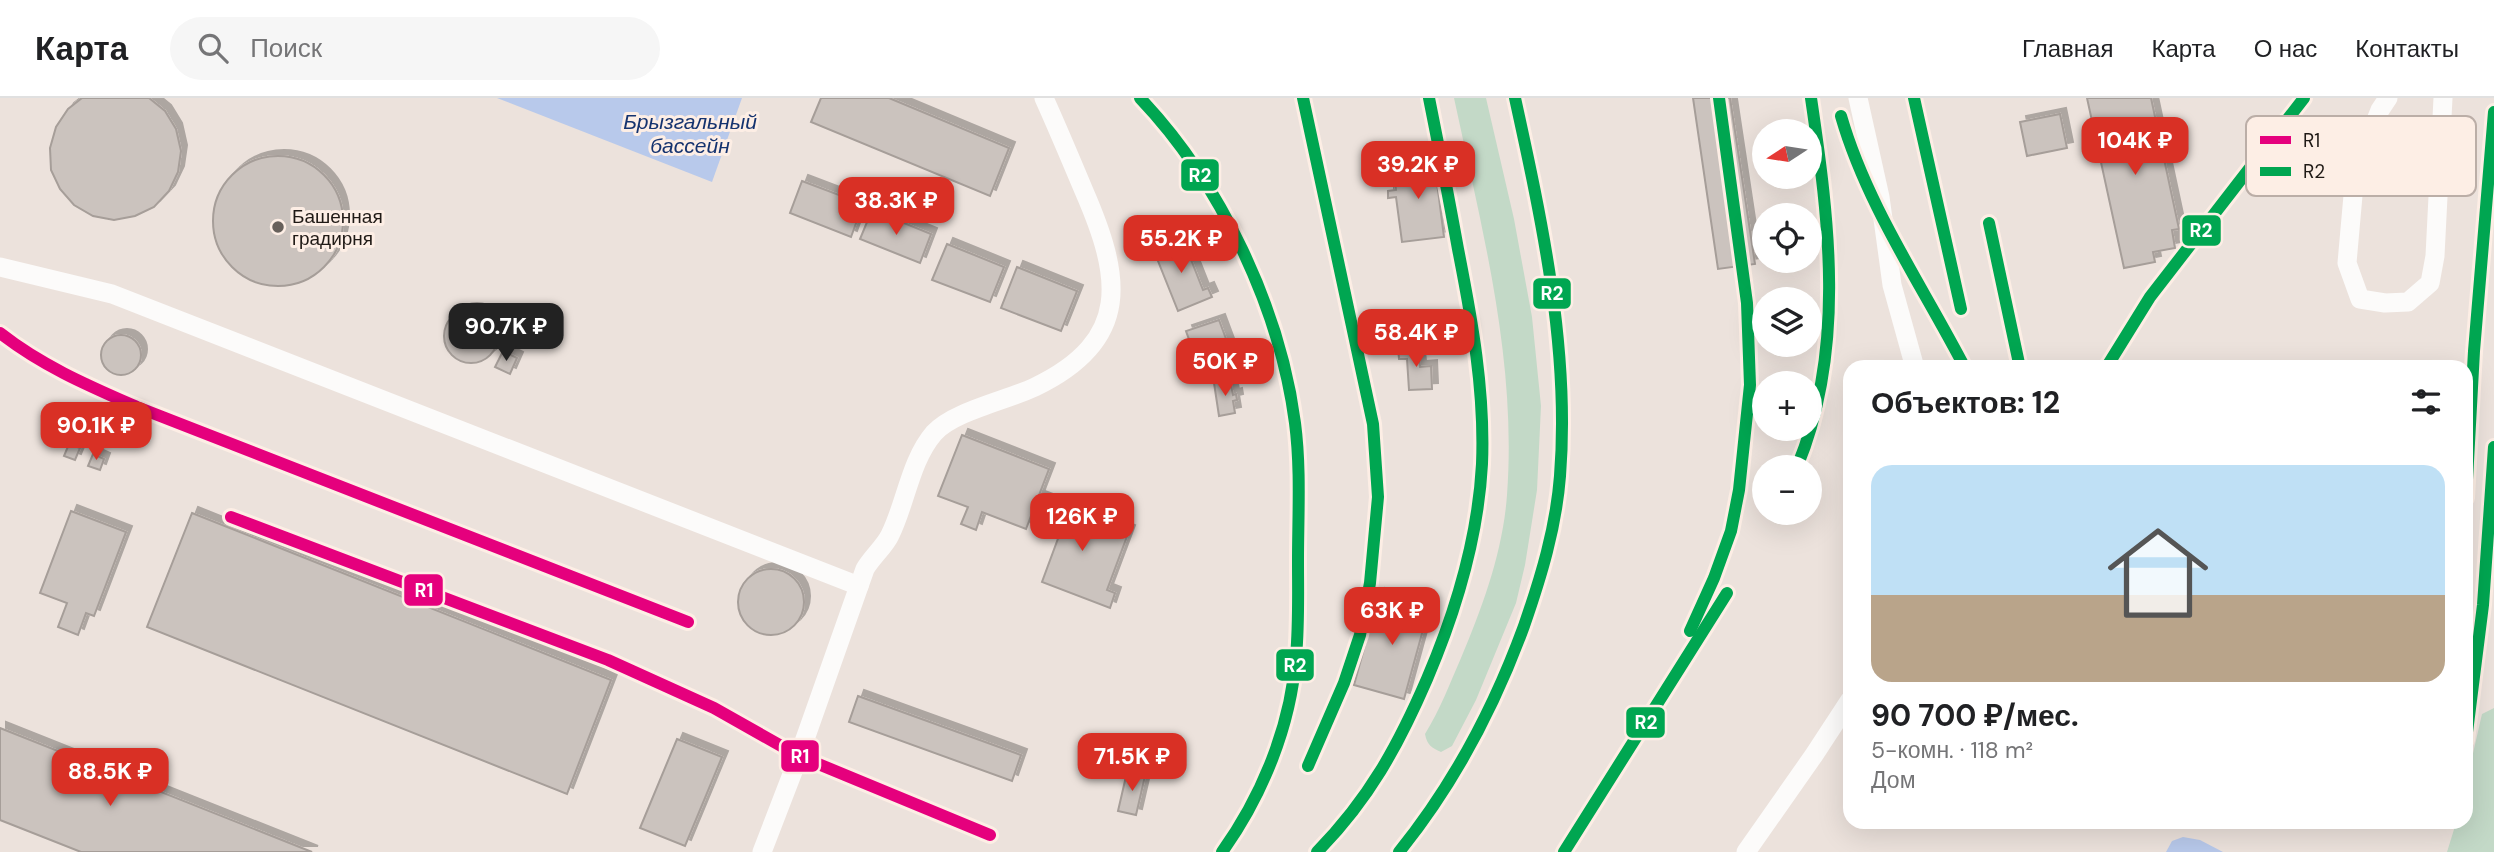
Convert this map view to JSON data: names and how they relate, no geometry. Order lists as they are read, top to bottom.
{
  "water": ["Брызгальный бассейн"],
  "places": ["Башенная градирня"],
  "lines": ["transit line R2", "transit line R1"],
  "legend": ["R1", "R2"],
  "north": "left",
  "page": {
    "header": "Карта",
    "search": "Поиск",
    "nav": [
      "Главная",
      "Карта",
      "О нас",
      "Контакты"
    ],
    "price": [
      "104K ₽",
      "39.2K ₽",
      "38.3K ₽",
      "55.2K ₽",
      "90.7K ₽",
      "58.4K ₽",
      "50K ₽",
      "90.1K ₽",
      "126K ₽",
      "63K ₽",
      "71.5K ₽",
      "88.5K ₽"
    ],
    "map_buttons": ["+", "−"],
    "heading": "Объектов: 12",
    "list": [
      {
        "name": "90 700 ₽/мес.",
        "note": "5-комн. · 118 m² · Дом"
      }
    ]
  }
}
